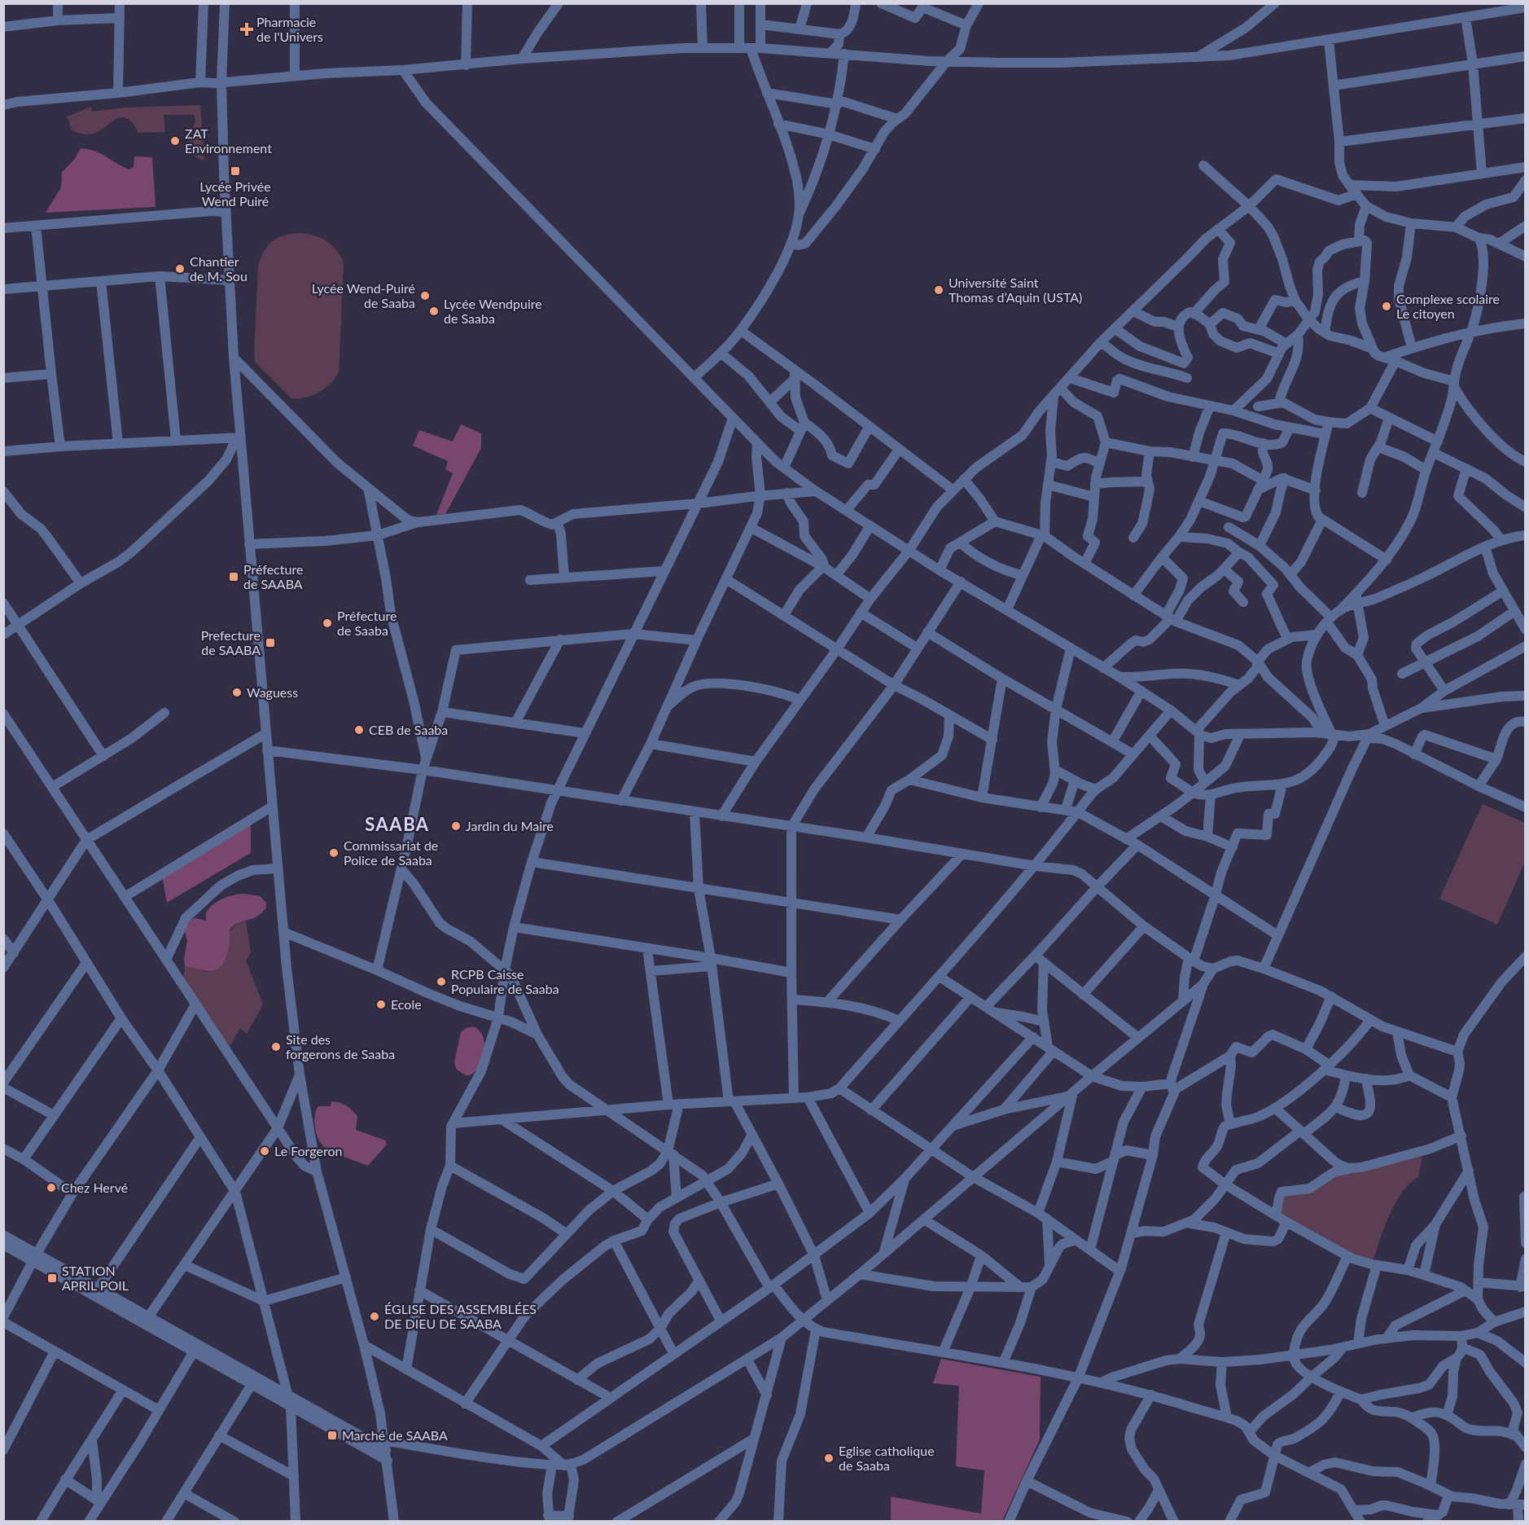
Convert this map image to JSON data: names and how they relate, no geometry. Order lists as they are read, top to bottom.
{
  "districts": ["SAABA"],
  "places": {
    "health": ["Pharmacie de l'Univers"],
    "other": [
      "ZAT Environnement",
      "Chantier de M. Sou",
      "Université Saint Thomas d’Aquin (USTA)",
      "Lycée Wend-Puiré de Saaba",
      "Complexe scolaire Le citoyen",
      "Lycée Wendpuire de Saaba",
      "Préfecture de Saaba",
      "Waguess",
      "CEB de Saaba",
      "Jardin du Maire",
      "Commissariat de Police de Saaba",
      "RCPB Caisse Populaire de Saaba",
      "Ecole",
      "Site des forgerons de Saaba",
      "Le Forgeron",
      "Chez Hervé",
      "ÉGLISE DES ASSEMBLÉES DE DIEU DE SAABA",
      "Eglise catholique de Saaba"
    ],
    "transit": [
      "Lycée Privée Wend Puiré",
      "Préfecture de SAABA",
      "Prefecture de SAABA",
      "STATION APRIL POIL",
      "Marché de SAABA"
    ]
  }
}
